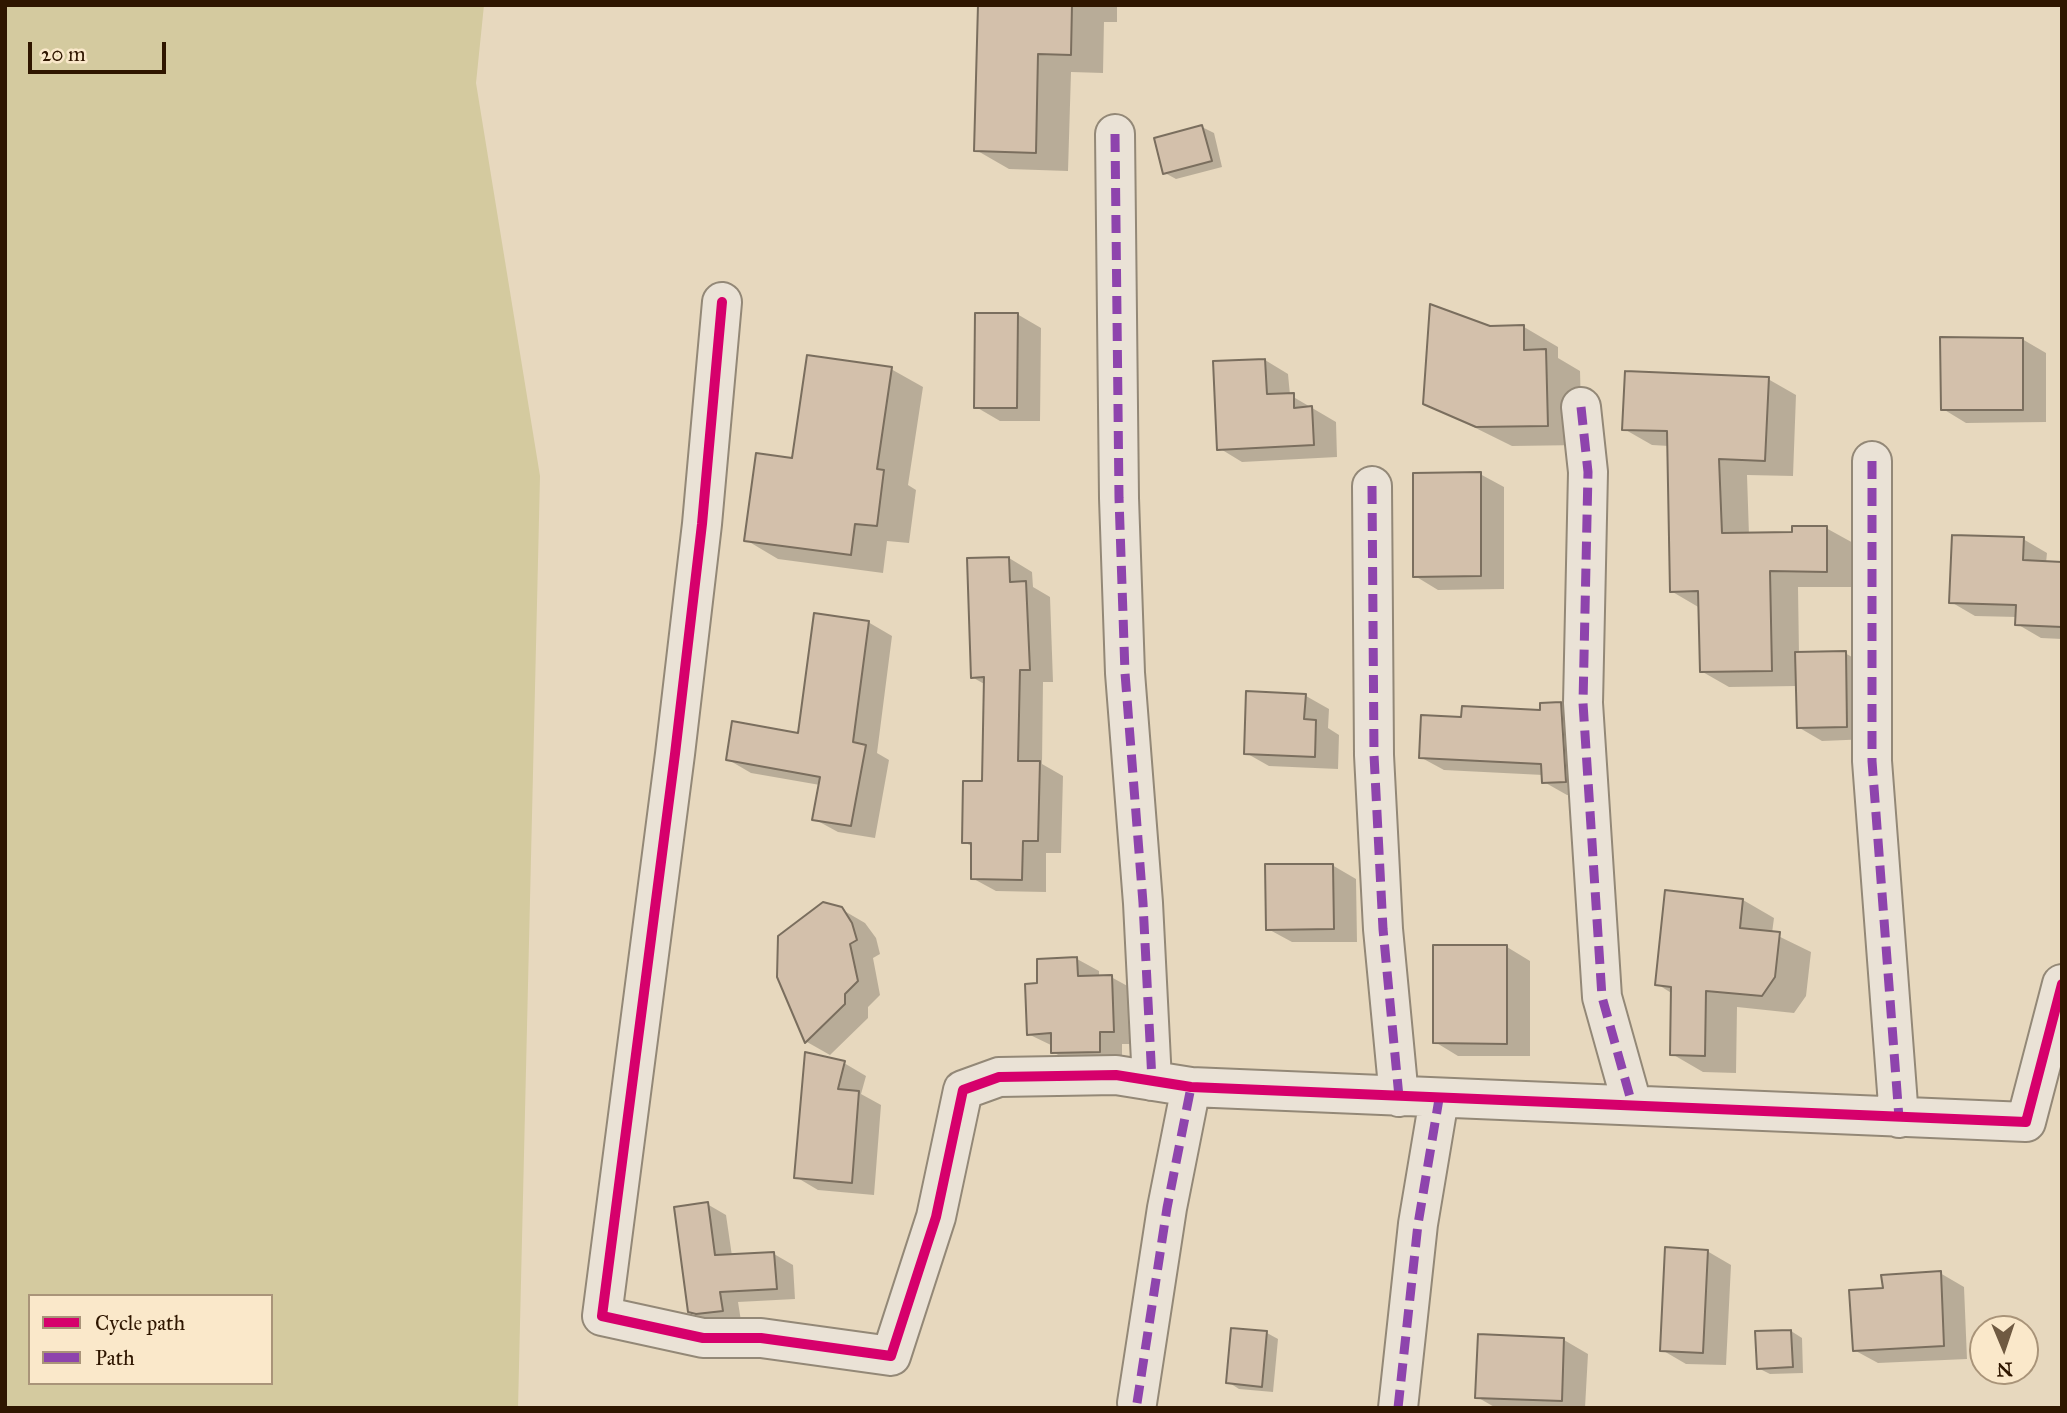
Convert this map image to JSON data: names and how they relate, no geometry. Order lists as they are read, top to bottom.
{
  "legend": ["Cycle path", "Path"],
  "scale_bar": "20 m",
  "north": "bottom"
}
